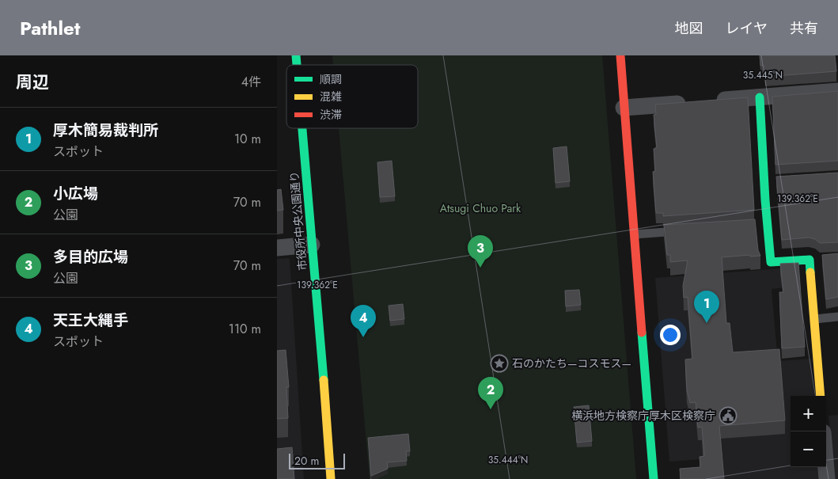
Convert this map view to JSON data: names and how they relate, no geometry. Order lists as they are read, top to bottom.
{
  "streets": {
    "street": ["市役所中央公園通り"]
  },
  "parks": ["Atsugi Chuo Park"],
  "places": {
    "place": ["石のかたち—コスモス—"],
    "public building": ["横浜地方検察庁厚木区検察庁"]
  },
  "legend": ["順調", "混雑", "渋滞"],
  "scale_bar": "20 m",
  "page": {
    "header": "Pathlet",
    "nav": ["地図", "レイヤ", "共有"],
    "heading": ["周辺", "4件"],
    "list": [
      {
        "mark": "1",
        "name": "厚木簡易裁判所",
        "note": "スポット",
        "value": "10 m"
      },
      {
        "mark": "2",
        "name": "小広場",
        "note": "公園",
        "value": "70 m"
      },
      {
        "mark": "3",
        "name": "多目的広場",
        "note": "公園",
        "value": "70 m"
      },
      {
        "mark": "4",
        "name": "天王大縄手",
        "note": "スポット",
        "value": "110 m"
      }
    ],
    "pins": [
      "3",
      "1",
      "4",
      "2"
    ],
    "map_buttons": ["+", "−"],
    "scale": "20 m"
  },
  "coordinates": ["35.445°N", "139.362°E", "35.444°N"]
}
